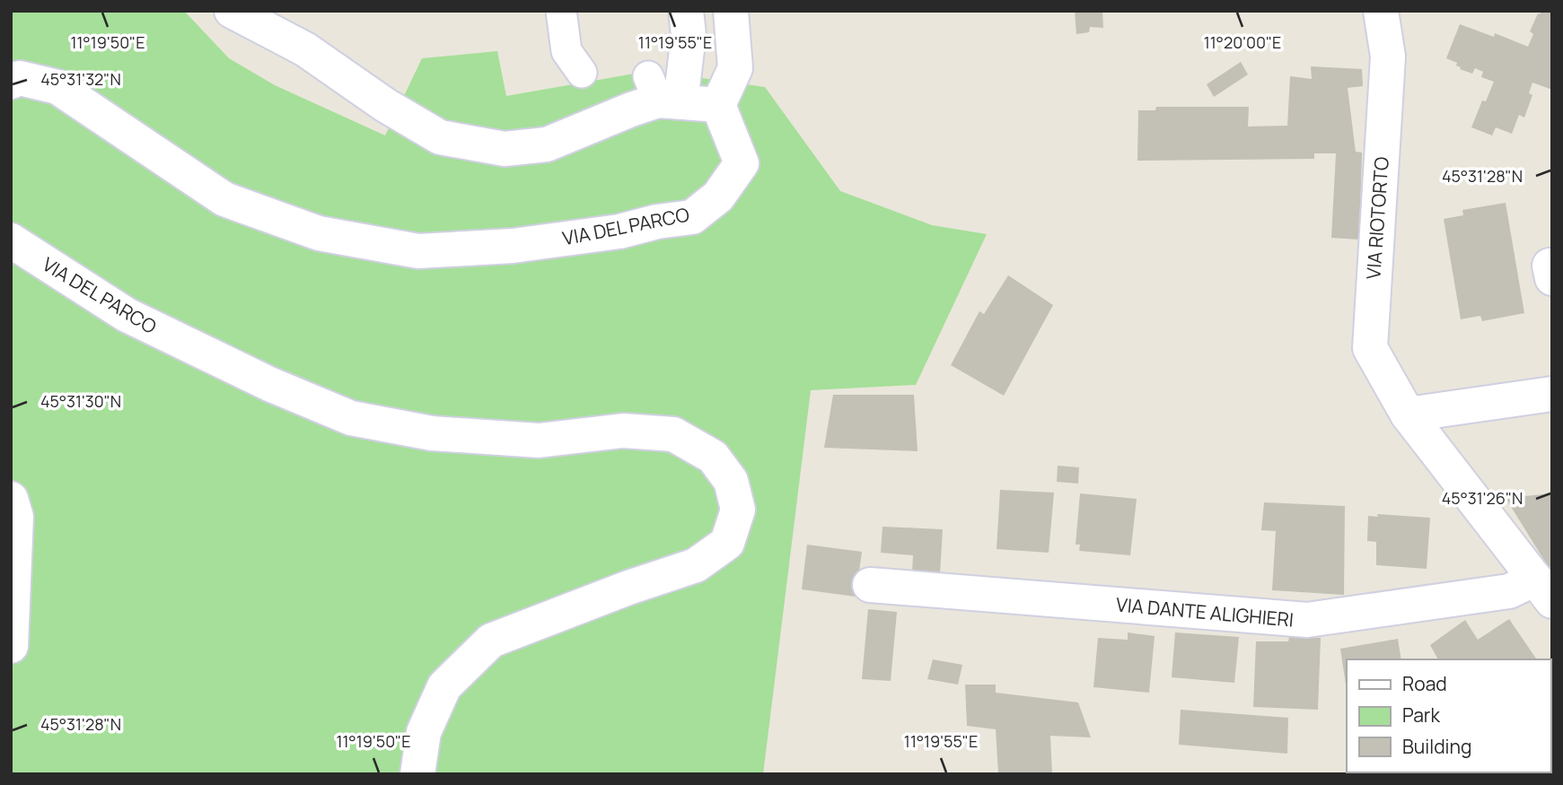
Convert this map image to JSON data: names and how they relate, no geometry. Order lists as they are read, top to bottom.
{
  "streets": {
    "street": ["VIA RIOTORTO", "VIA DEL PARCO", "VIA DANTE ALIGHIERI"]
  },
  "crossings": [
    ["VIA RIOTORTO", "VIA DANTE ALIGHIERI"]
  ],
  "legend": ["Road", "Park", "Building"],
  "coordinates": [
    "11°19'50\"E",
    "11°19'55\"E",
    "11°20'00\"E",
    "45°31'32\"N",
    "45°31'28\"N",
    "45°31'30\"N",
    "45°31'26\"N"
  ]
}
